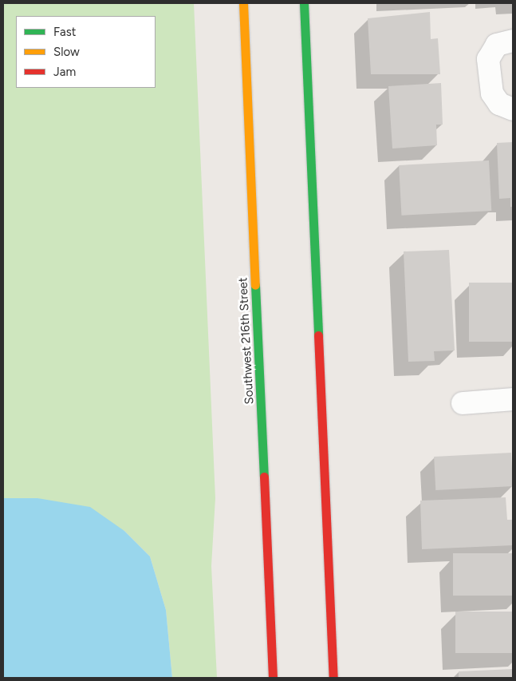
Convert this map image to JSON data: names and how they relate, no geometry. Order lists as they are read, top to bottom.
{
  "streets": {
    "street": ["Southwest 216th Street"]
  },
  "legend": ["Fast", "Slow", "Jam"]
}
